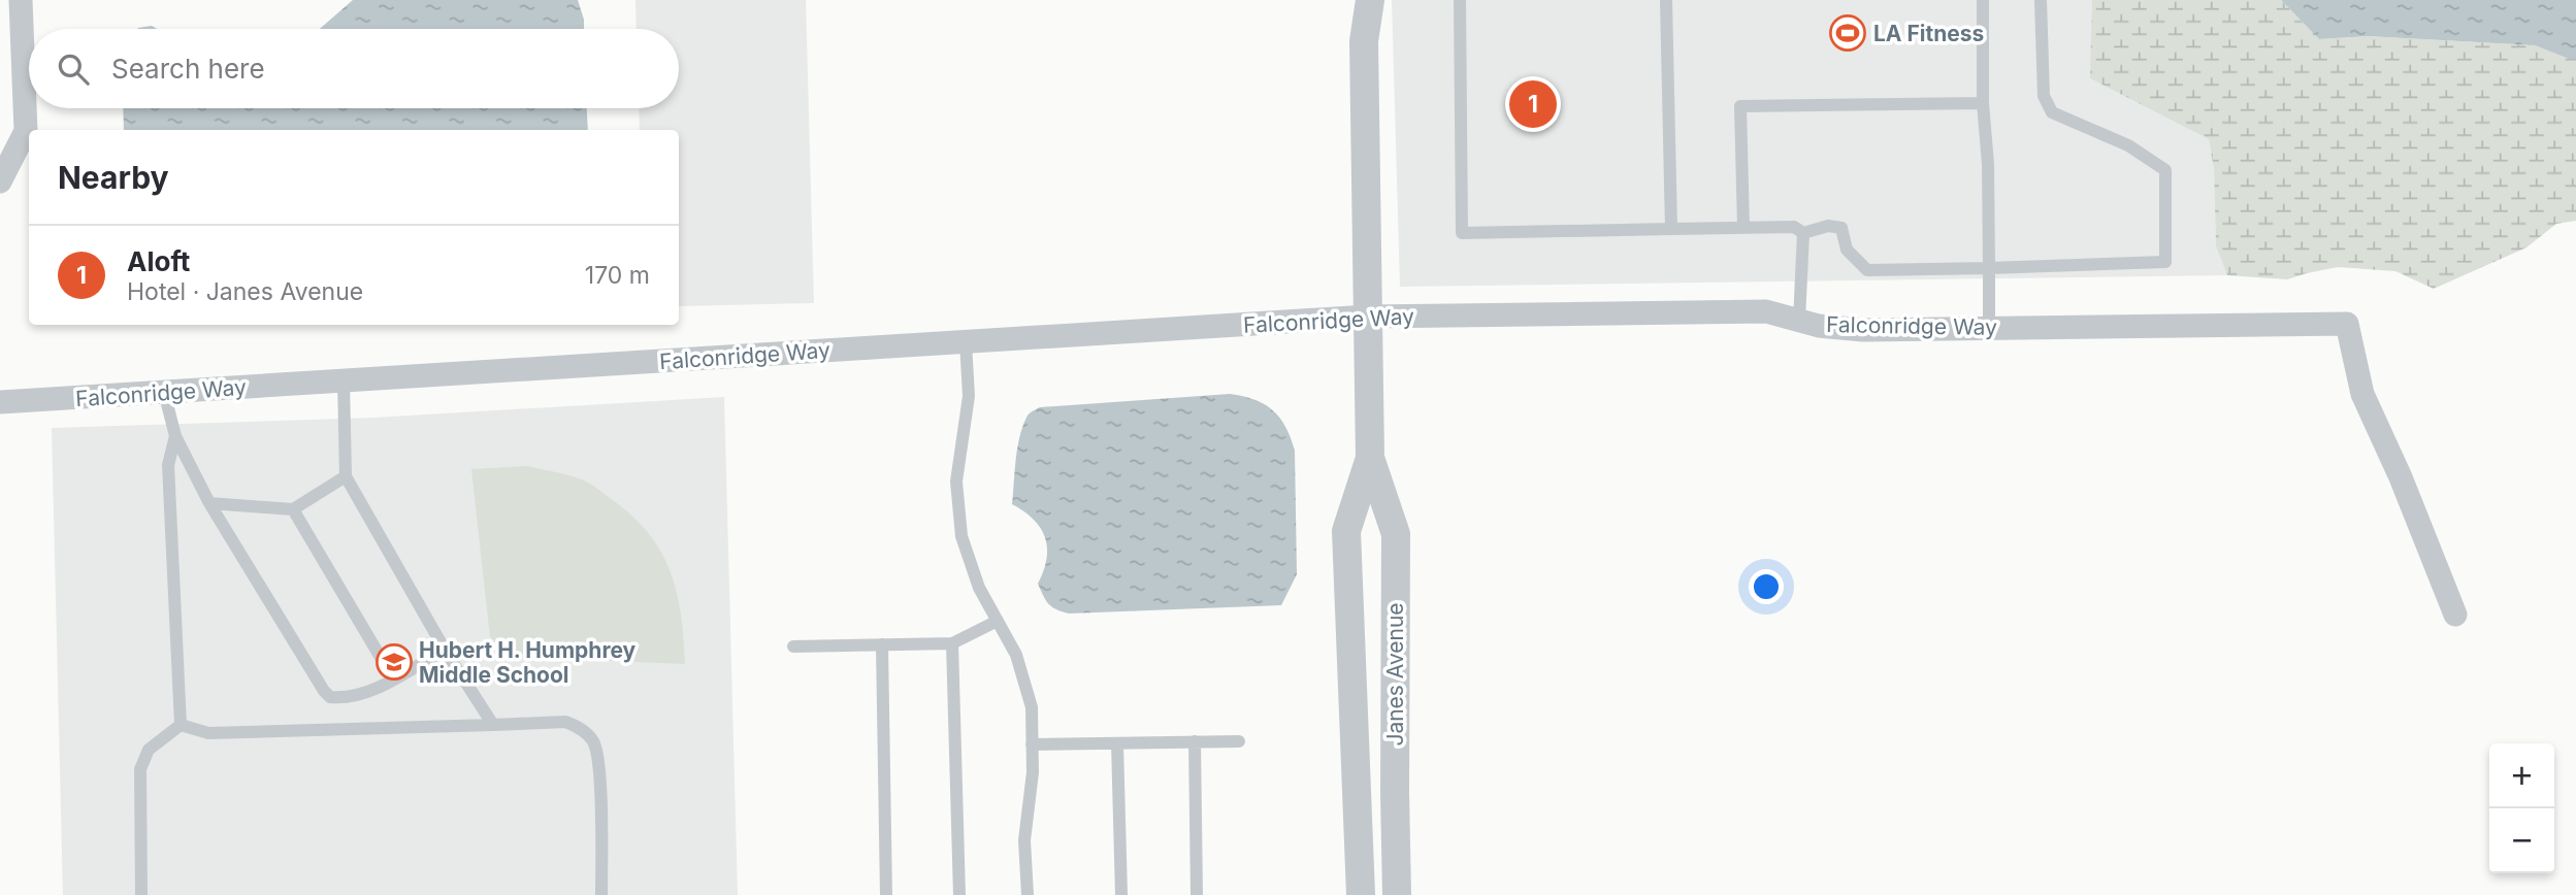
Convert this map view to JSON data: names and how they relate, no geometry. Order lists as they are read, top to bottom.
{
  "streets": {
    "street": ["Falconridge Way", "Janes Avenue"]
  },
  "crossings": [
    ["Falconridge Way", "Janes Avenue"]
  ],
  "places": {
    "sports": ["LA Fitness"],
    "school or university": ["Hubert H. Humphrey Middle School"]
  },
  "page": {
    "search": "Search here",
    "pins": "1",
    "heading": "Nearby",
    "list": [
      {
        "mark": "1",
        "name": "Aloft",
        "note": "Hotel · Janes Avenue",
        "value": "170 m"
      }
    ],
    "map_buttons": ["+", "−"]
  }
}
